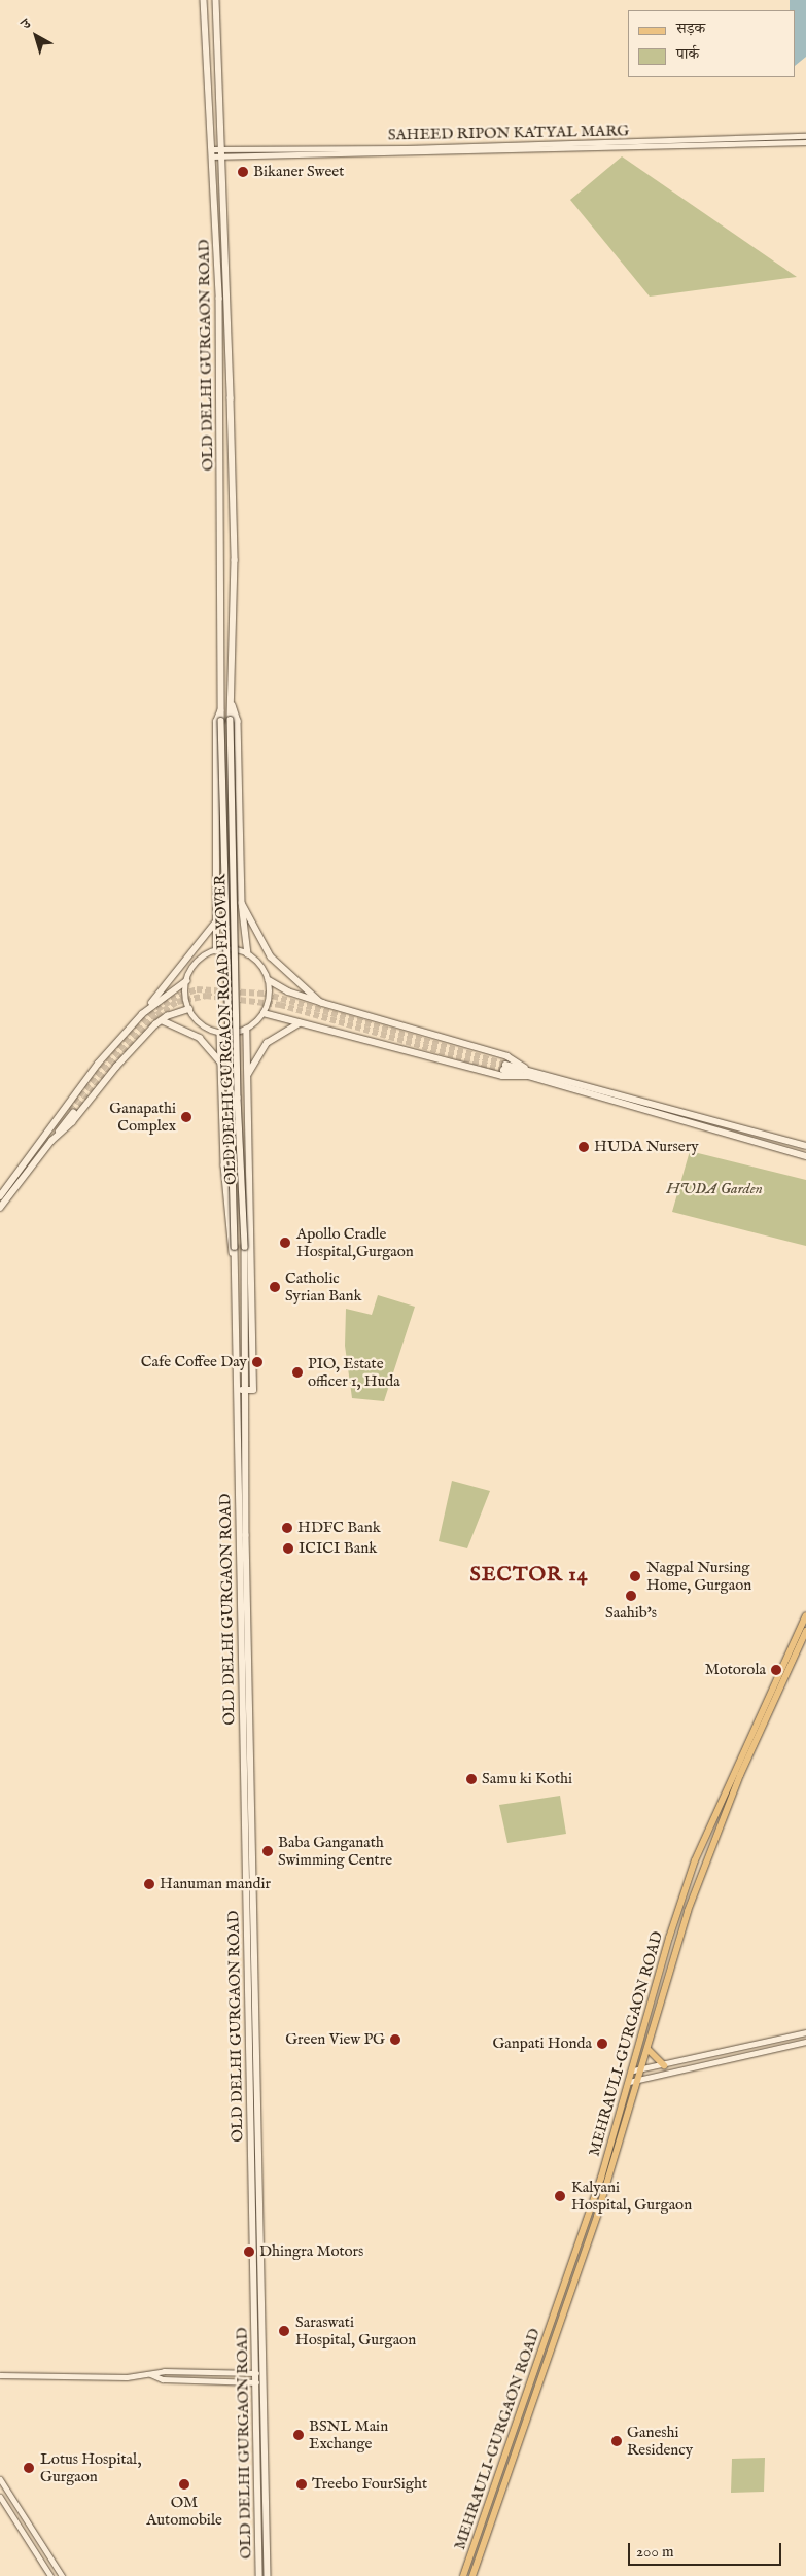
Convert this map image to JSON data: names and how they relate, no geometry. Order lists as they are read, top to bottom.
{
  "streets": {
    "main road": ["OLD DELHI GURGAON ROAD", "OLD DELHI GURGAON ROAD FLYOVER", "MEHRAULI-GURGAON ROAD"],
    "street": ["SAHEED RIPON KATYAL MARG"]
  },
  "crossings": [
    ["SAHEED RIPON KATYAL MARG", "OLD DELHI GURGAON ROAD"],
    ["OLD DELHI GURGAON ROAD", "OLD DELHI GURGAON ROAD FLYOVER"]
  ],
  "districts": ["SECTOR 14"],
  "parks": ["HUDA Garden"],
  "places": [
    "Bikaner Sweet",
    "Ganapathi Complex",
    "HUDA Nursery",
    "Apollo Cradle Hospital,Gurgaon",
    "Catholic Syrian Bank",
    "Cafe Coffee Day",
    "PIO, Estate officer 1, Huda",
    "HDFC Bank",
    "ICICI Bank",
    "Nagpal Nursing Home, Gurgaon",
    "Saahib's",
    "Motorola",
    "Samu ki Kothi",
    "Baba Ganganath Swimming Centre",
    "Hanuman mandir",
    "Green View PG",
    "Ganpati Honda",
    "Kalyani Hospital, Gurgaon",
    "Dhingra Motors",
    "Saraswati Hospital, Gurgaon",
    "BSNL Main Exchange",
    "Ganeshi Residency",
    "Lotus Hospital, Gurgaon",
    "OM Automobile",
    "Treebo FourSight"
  ],
  "legend": ["सड़क", "पार्क"],
  "scale_bar": "200 m",
  "north": "top left"
}
